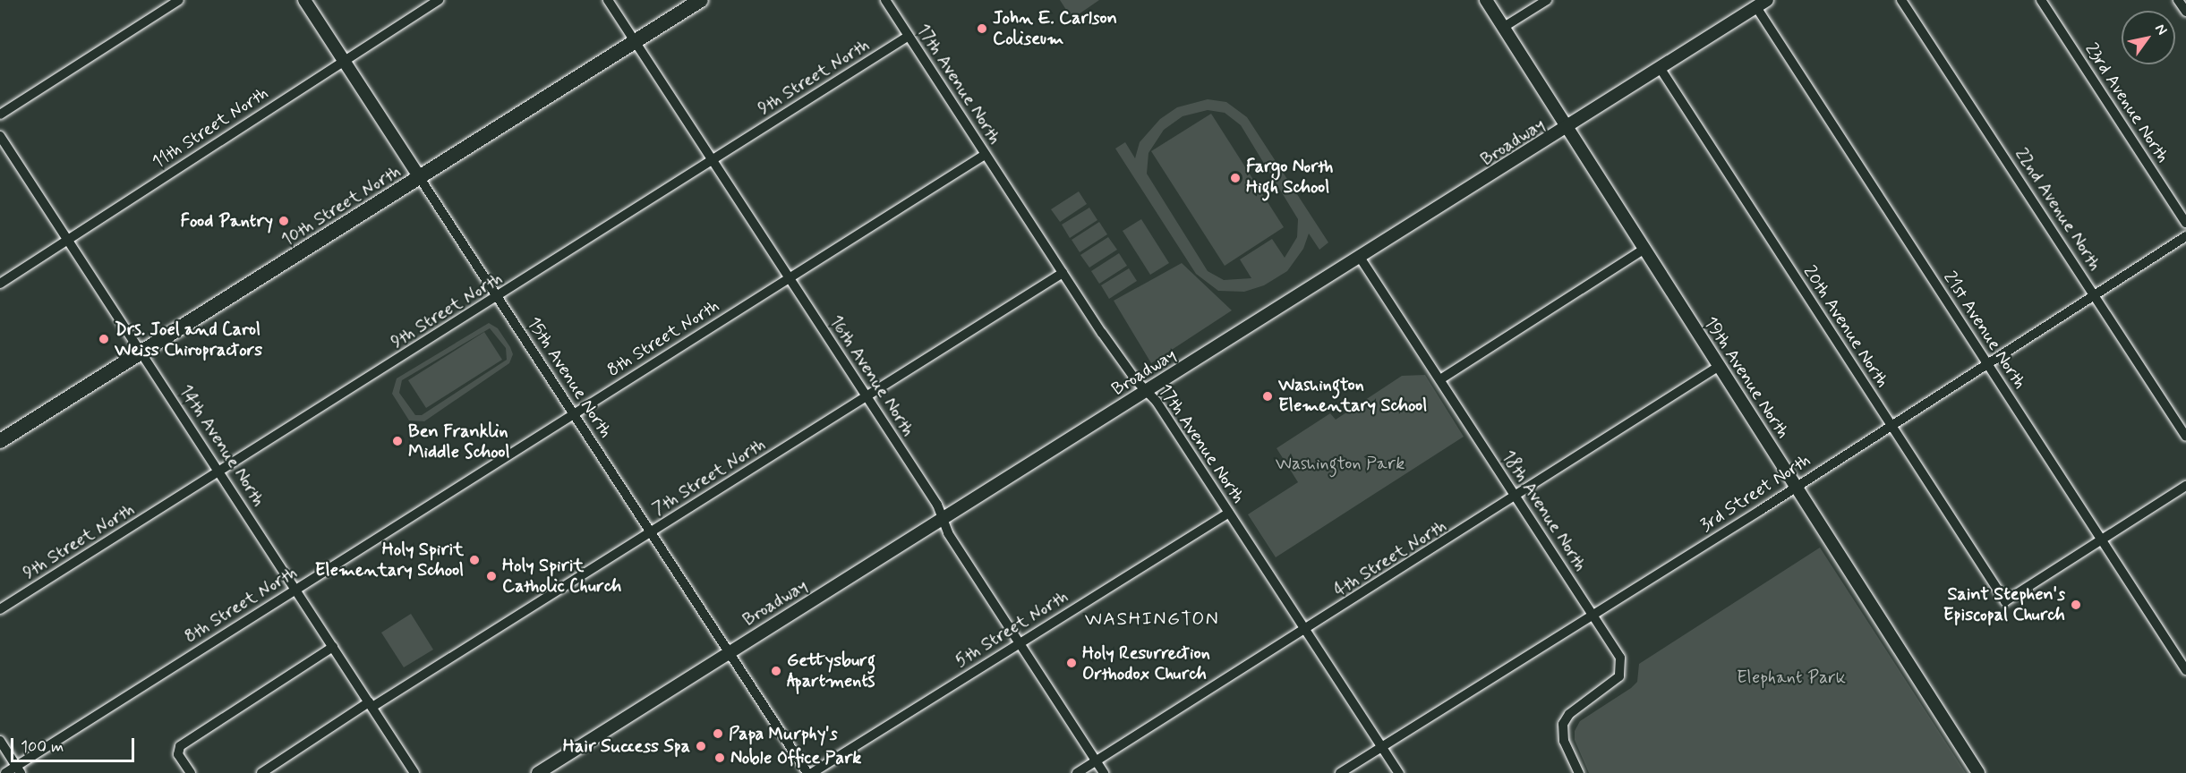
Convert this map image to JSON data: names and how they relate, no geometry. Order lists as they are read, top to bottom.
{
  "streets": {
    "main road": ["10th Street North"],
    "street": [
      "9th Street North",
      "17th Avenue North",
      "23rd Avenue North",
      "11th Street North",
      "Broadway",
      "22nd Avenue North",
      "20th Avenue North",
      "21st Avenue North",
      "8th Street North",
      "16th Avenue North",
      "15th Avenue North",
      "19th Avenue North",
      "14th Avenue North",
      "7th Street North",
      "3rd Street North",
      "18th Avenue North",
      "4th Street North",
      "5th Street North"
    ]
  },
  "crossings": [
    ["9th Street North", "17th Avenue North"],
    ["9th Street North", "16th Avenue North"],
    ["9th Street North", "15th Avenue North"],
    ["9th Street North", "14th Avenue North"],
    ["17th Avenue North", "Broadway"],
    ["17th Avenue North", "8th Street North"],
    ["17th Avenue North", "7th Street North"],
    ["17th Avenue North", "3rd Street North"],
    ["17th Avenue North", "4th Street North"],
    ["17th Avenue North", "5th Street North"],
    ["11th Street North", "15th Avenue North"],
    ["11th Street North", "14th Avenue North"],
    ["Broadway", "20th Avenue North"],
    ["Broadway", "21st Avenue North"],
    ["Broadway", "16th Avenue North"],
    ["Broadway", "15th Avenue North"],
    ["Broadway", "19th Avenue North"],
    ["Broadway", "18th Avenue North"],
    ["10th Street North", "16th Avenue North"],
    ["10th Street North", "15th Avenue North"],
    ["10th Street North", "14th Avenue North"],
    ["22nd Avenue North", "3rd Street North"],
    ["20th Avenue North", "21st Avenue North"],
    ["20th Avenue North", "3rd Street North"],
    ["21st Avenue North", "3rd Street North"],
    ["8th Street North", "16th Avenue North"],
    ["8th Street North", "15th Avenue North"],
    ["8th Street North", "14th Avenue North"],
    ["16th Avenue North", "7th Street North"],
    ["16th Avenue North", "4th Street North"],
    ["16th Avenue North", "5th Street North"],
    ["15th Avenue North", "7th Street North"],
    ["19th Avenue North", "3rd Street North"],
    ["19th Avenue North", "4th Street North"],
    ["14th Avenue North", "7th Street North"],
    ["3rd Street North", "18th Avenue North"],
    ["18th Avenue North", "4th Street North"]
  ],
  "districts": ["WASHINGTON"],
  "parks": ["Washington Park", "Elephant Park"],
  "places": [
    "John E. Carlson Coliseum",
    "Fargo North High School",
    "Food Pantry",
    "Drs. Joel and Carol Weiss Chiropractors",
    "Washington Elementary School",
    "Ben Franklin Middle School",
    "Holy Spirit Elementary School",
    "Holy Spirit Catholic Church",
    "Saint Stephen's Episcopal Church",
    "Holy Resurrection Orthodox Church",
    "Gettysburg Apartments",
    "Papa Murphy's",
    "Hair Success Spa",
    "Noble Office Park"
  ],
  "scale_bar": "100 m",
  "north": "top right"
}
